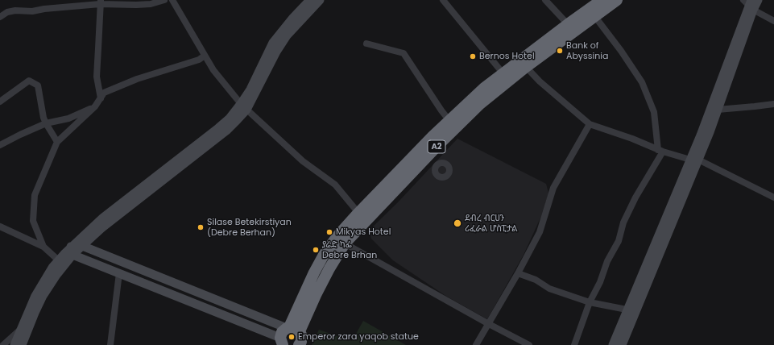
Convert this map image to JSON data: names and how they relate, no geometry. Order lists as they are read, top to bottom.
{
  "streets": {
    "highway": ["A2"]
  },
  "places": [
    "Bank of Abyssinia",
    "Bernos Hotel",
    "ደብረ ብርሀን ሪፈራል ሆስፒታል",
    "Silase Betekirstiyan (Debre Berhan)",
    "Mikyas Hotel",
    "ያሬድ ካፌ Debre Brhan",
    "Emperor zara yaqob statue"
  ]
}
